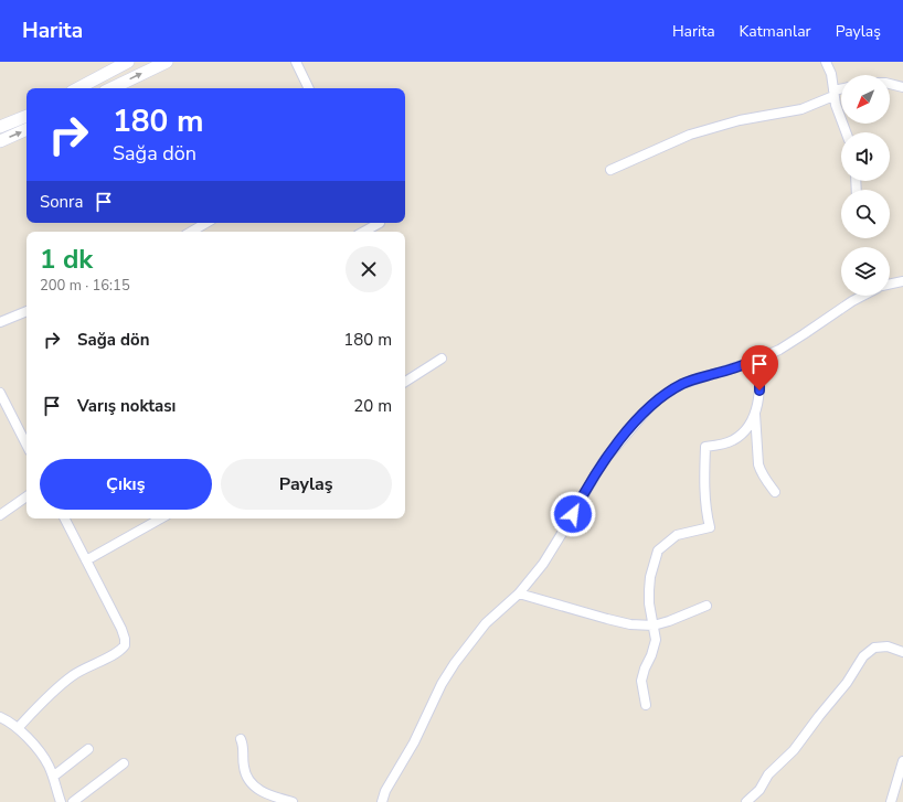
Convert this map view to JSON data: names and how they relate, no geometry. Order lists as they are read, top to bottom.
{
  "north": "bottom left",
  "page": {
    "header": "Harita",
    "nav": ["Harita", "Katmanlar", "Paylaş"],
    "turn": ["180 m", "Sağa dön"],
    "then": "Sonra",
    "heading": ["1 dk", "200 m · 16:15"],
    "list": [
      {
        "name": "Sağa dön",
        "value": "180 m"
      },
      {
        "name": "Varış noktası",
        "value": "20 m"
      }
    ],
    "buttons": ["Çıkış", "Paylaş"]
  }
}
